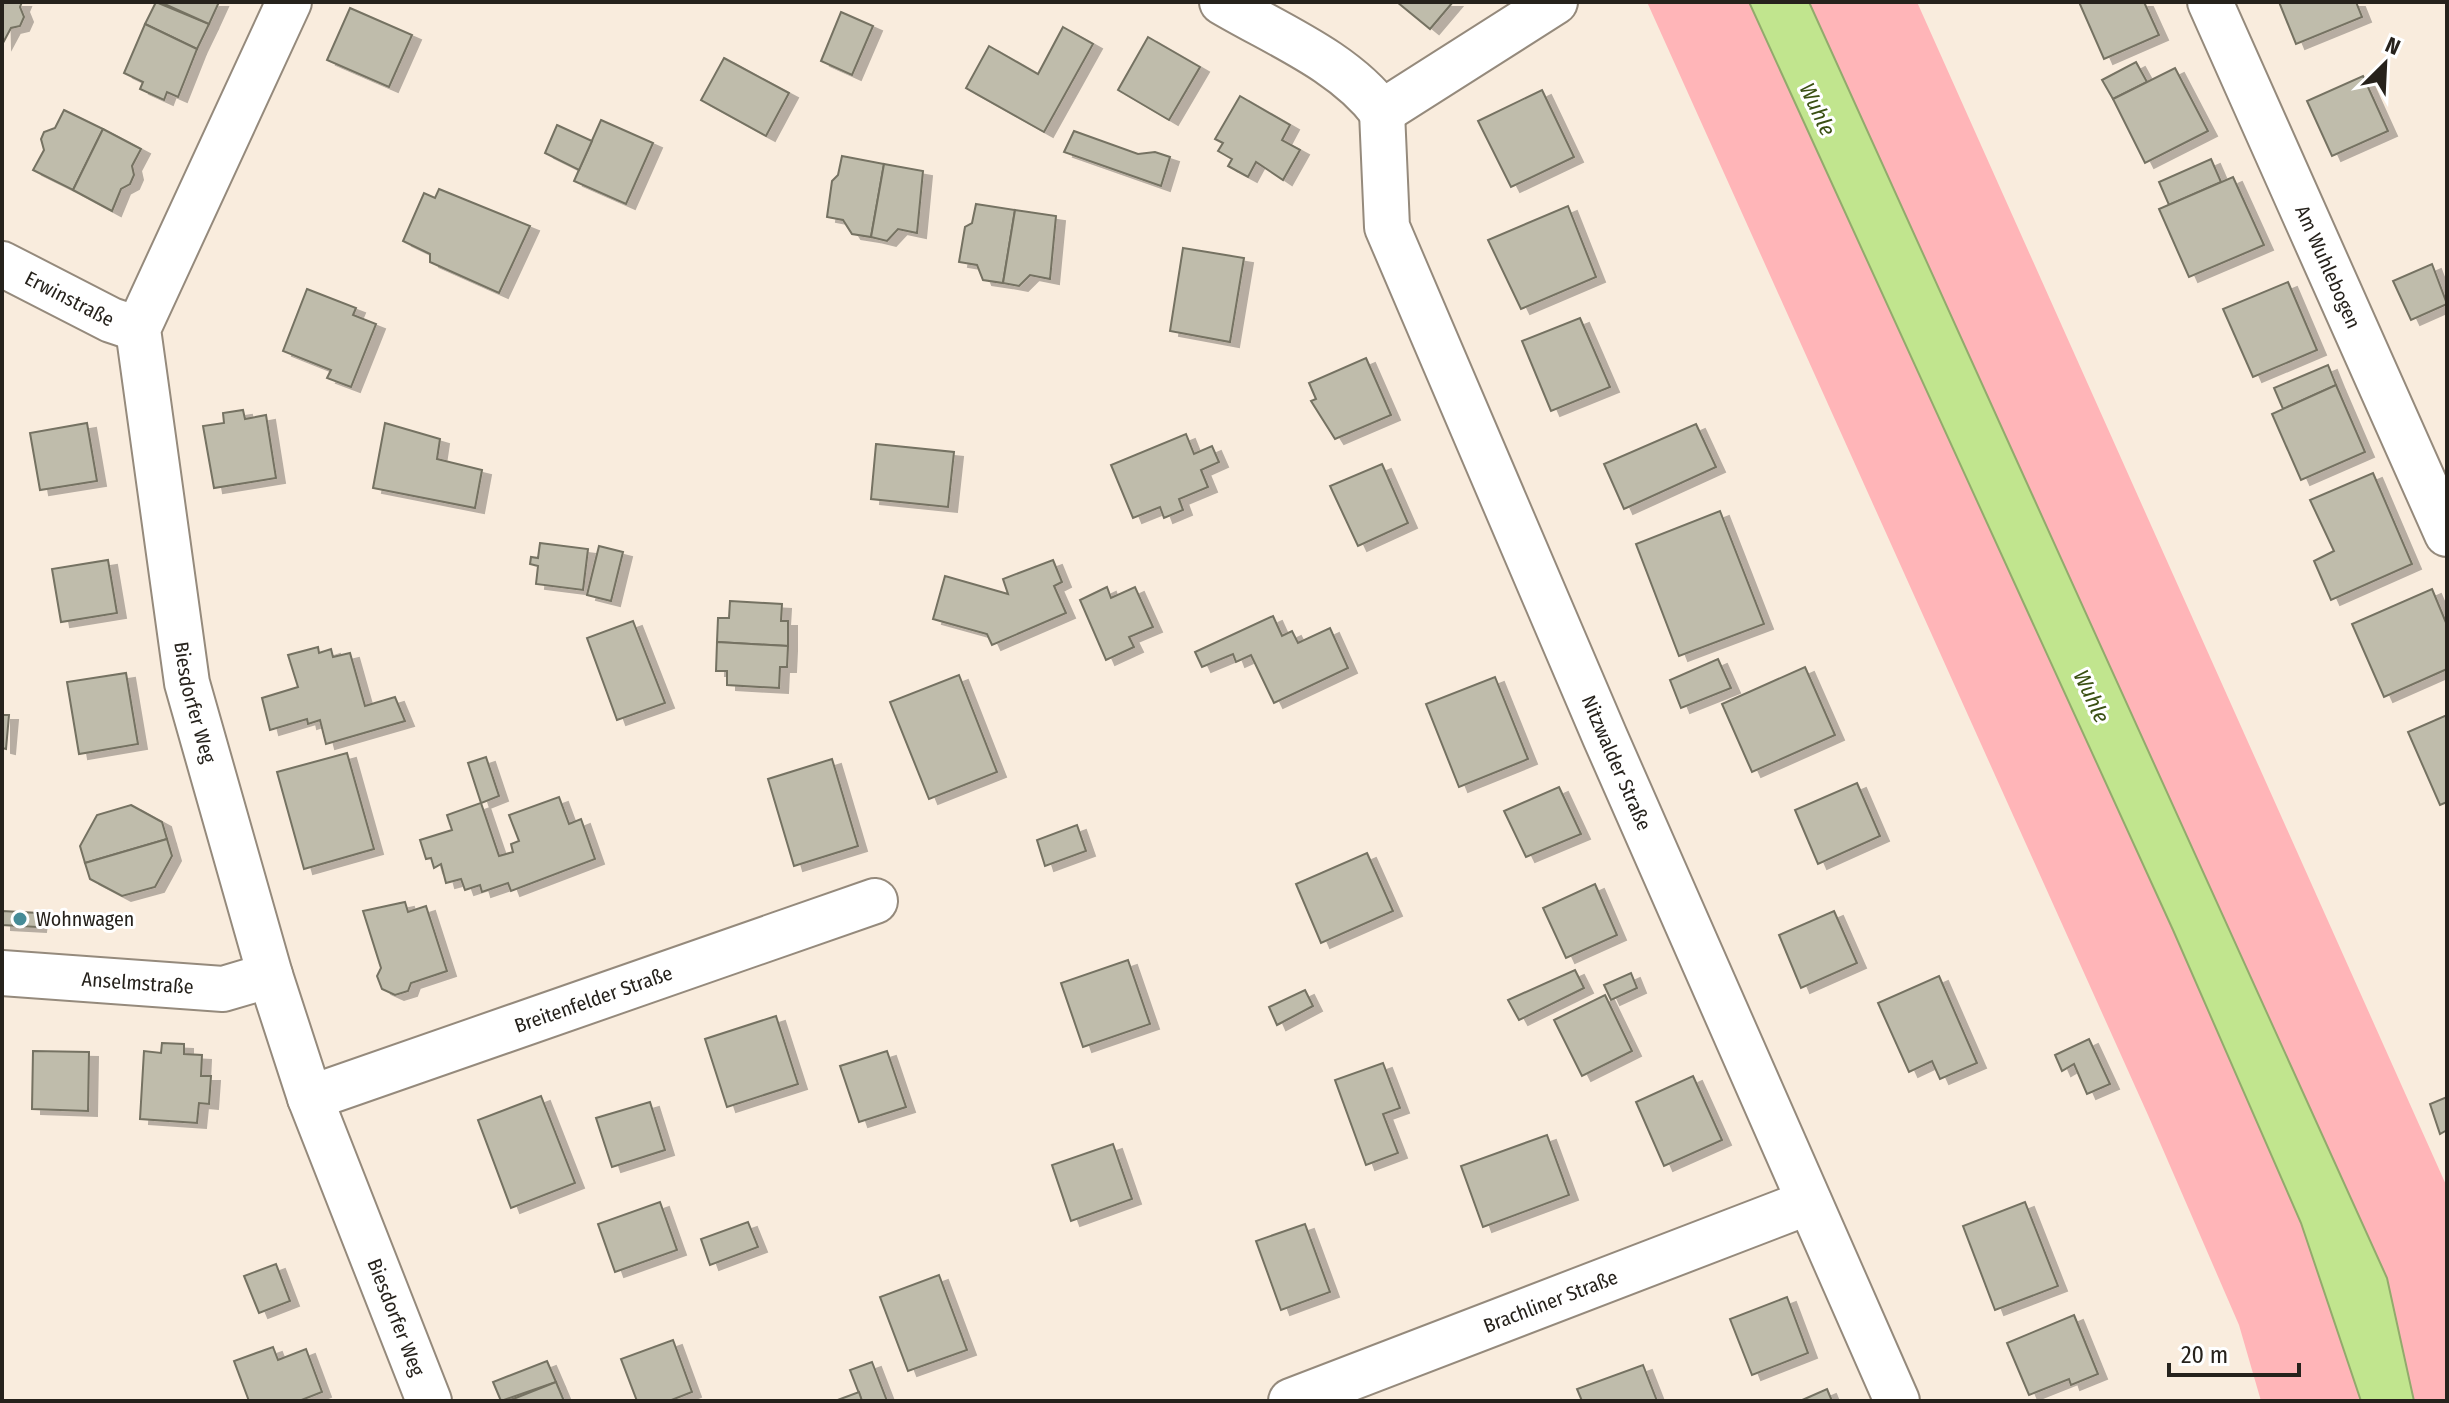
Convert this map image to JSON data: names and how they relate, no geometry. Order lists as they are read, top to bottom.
{
  "streets": {
    "street": [
      "Am Wuhlebogen",
      "Erwinstraße",
      "Biesdorfer Weg",
      "Nitzwalder Straße",
      "Anselmstraße",
      "Breitenfelder Straße",
      "Brachliner Straße"
    ]
  },
  "crossings": [
    ["Erwinstraße", "Biesdorfer Weg"],
    ["Biesdorfer Weg", "Anselmstraße"],
    ["Biesdorfer Weg", "Breitenfelder Straße"],
    ["Nitzwalder Straße", "Brachliner Straße"]
  ],
  "water": ["Wuhle"],
  "places": ["Wohnwagen"],
  "scale_bar": "20 m",
  "north": "top right"
}
